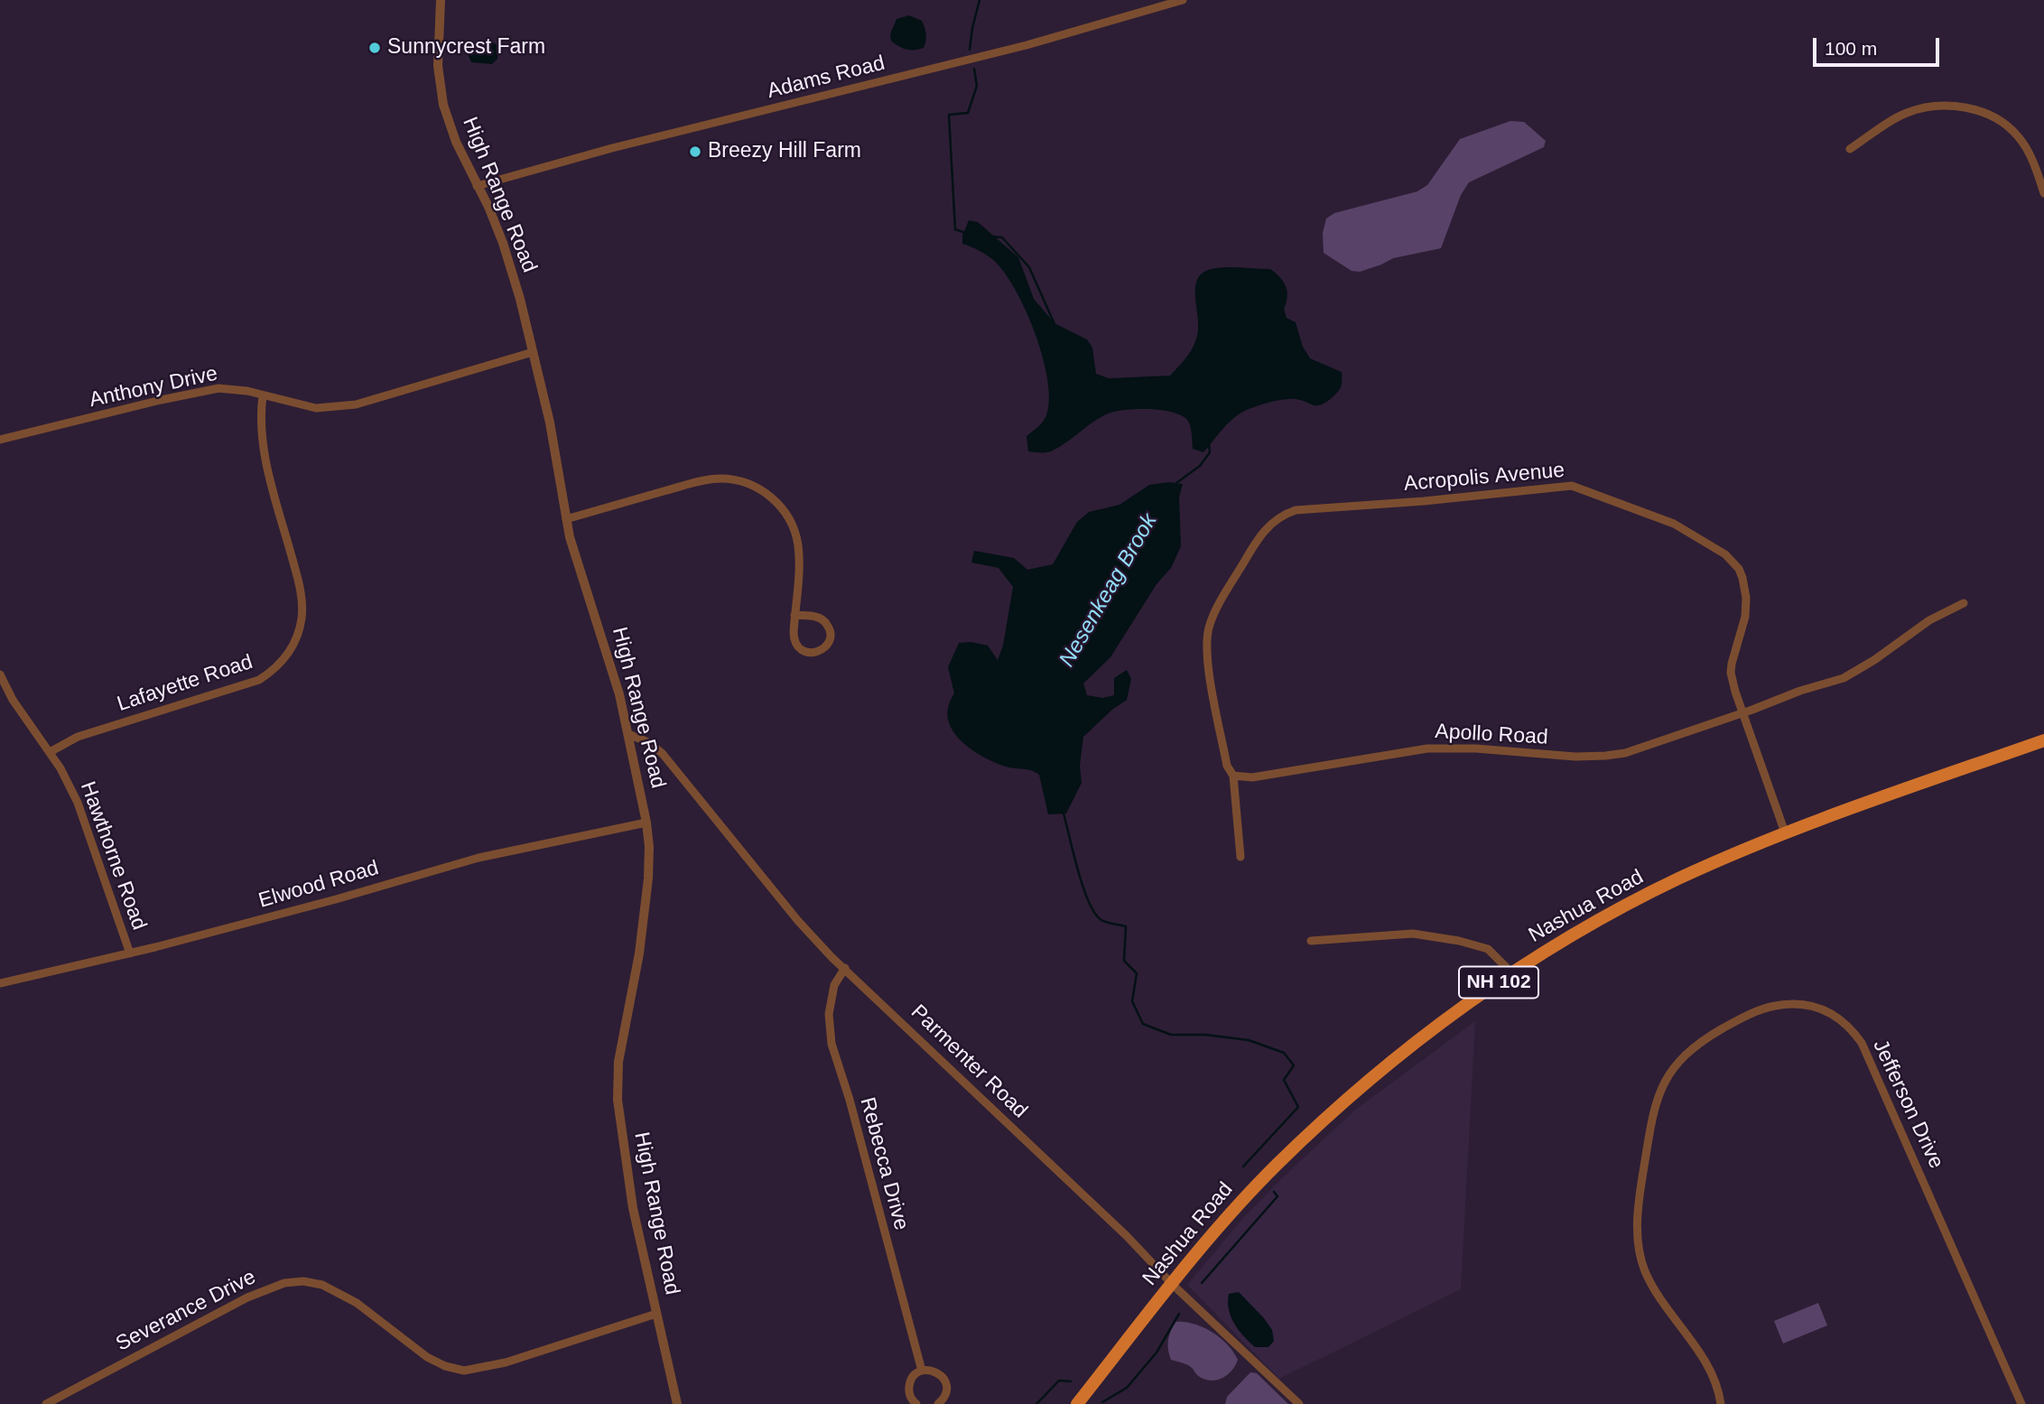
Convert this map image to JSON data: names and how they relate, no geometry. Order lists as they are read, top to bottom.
{
  "streets": {
    "main road": ["Nashua Road", "NH 102"],
    "street": [
      "Adams Road",
      "High Range Road",
      "Anthony Drive",
      "Acropolis Avenue",
      "Lafayette Road",
      "Apollo Road",
      "Hawthorne Road",
      "Elwood Road",
      "Parmenter Road",
      "Jefferson Drive",
      "Rebecca Drive",
      "Severance Drive"
    ]
  },
  "crossings": [
    ["Adams Road", "High Range Road"],
    ["High Range Road", "Anthony Drive"],
    ["High Range Road", "Elwood Road"],
    ["High Range Road", "Parmenter Road"],
    ["High Range Road", "Severance Drive"],
    ["Anthony Drive", "Lafayette Road"],
    ["Acropolis Avenue", "Apollo Road"],
    ["Acropolis Avenue", "Nashua Road"],
    ["Lafayette Road", "Hawthorne Road"],
    ["Hawthorne Road", "Elwood Road"],
    ["Nashua Road", "Parmenter Road"],
    ["Parmenter Road", "Rebecca Drive"]
  ],
  "water": ["Nesenkeag Brook"],
  "places": ["Sunnycrest Farm", "Breezy Hill Farm"],
  "scale_bar": "100 m"
}
